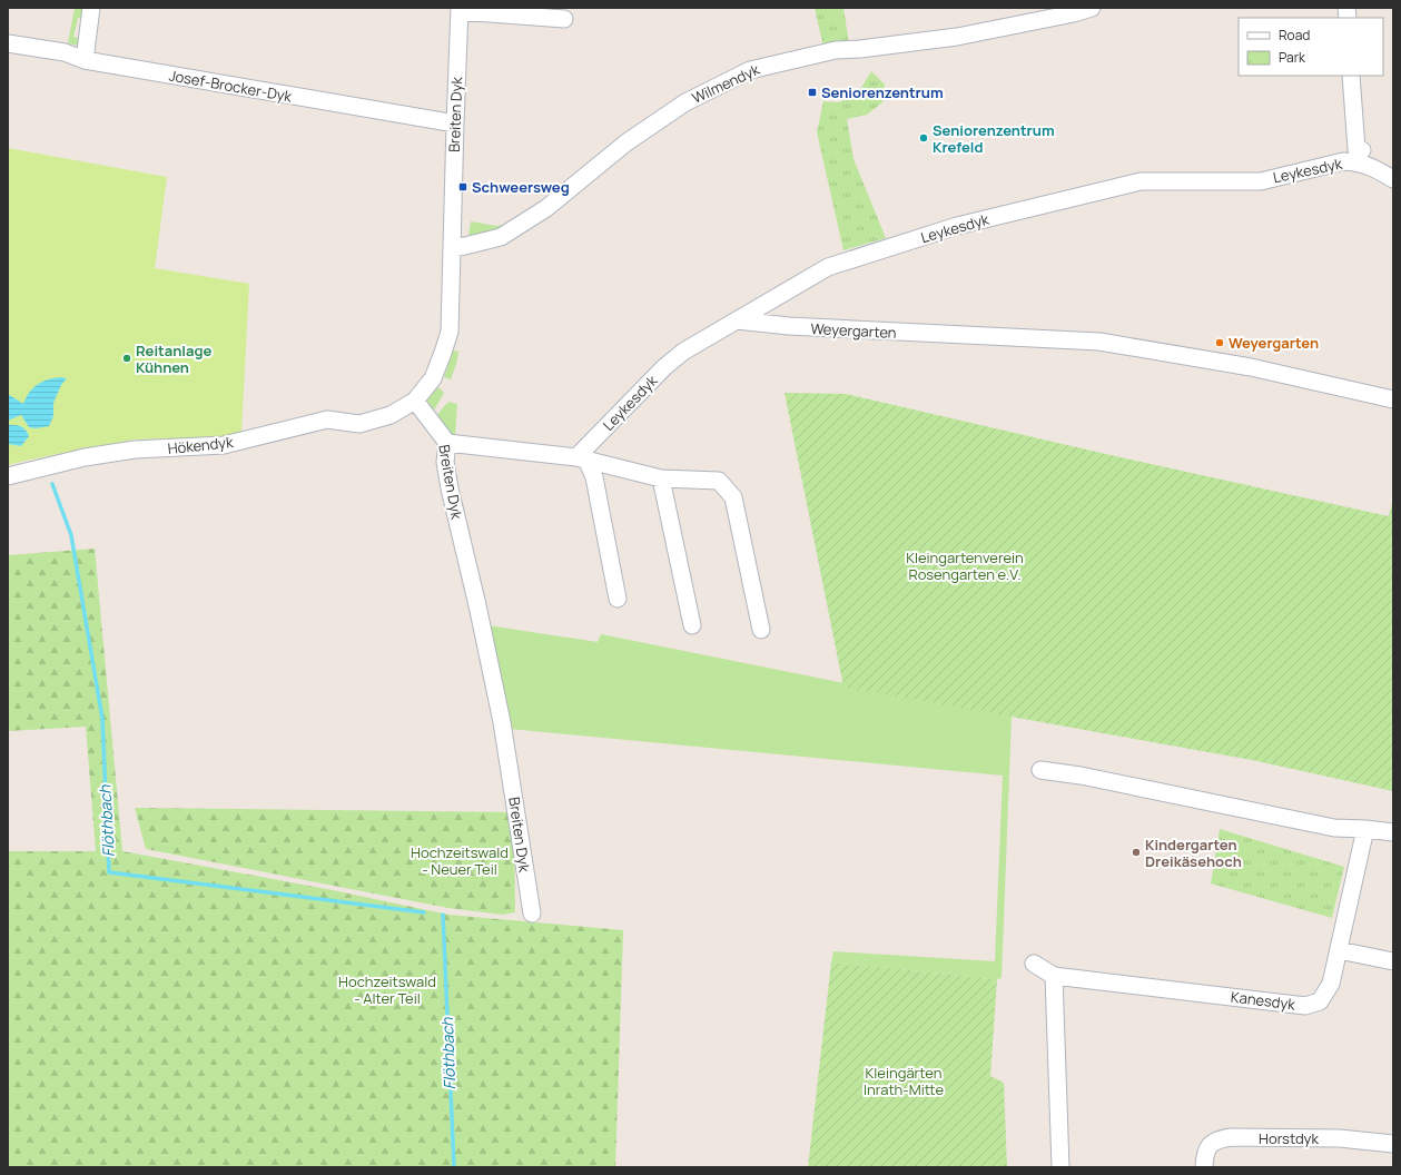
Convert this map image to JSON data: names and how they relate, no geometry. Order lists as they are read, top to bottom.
{
  "streets": {
    "street": [
      "Wilmendyk",
      "Josef-Brocker-Dyk",
      "Breiten Dyk",
      "Leykesdyk",
      "Weyergarten",
      "Hökendyk",
      "Kanesdyk",
      "Horstdyk"
    ]
  },
  "crossings": [
    ["Wilmendyk", "Breiten Dyk"],
    ["Josef-Brocker-Dyk", "Breiten Dyk"],
    ["Breiten Dyk", "Hökendyk"],
    ["Leykesdyk", "Weyergarten"]
  ],
  "water": ["Flöthbach"],
  "parks": [
    "Kleingartenverein Rosengarten e.V.",
    "Hochzeitswald - Neuer Teil",
    "Hochzeitswald - Alter Teil",
    "Kleingärten Inrath-Mitte"
  ],
  "places": {
    "transit": ["Seniorenzentrum", "Schweersweg"],
    "other": [
      "Seniorenzentrum Krefeld",
      "Weyergarten",
      "Reitanlage Kühnen",
      "Kindergarten Dreikäsehoch"
    ]
  },
  "legend": ["Road", "Park"]
}
